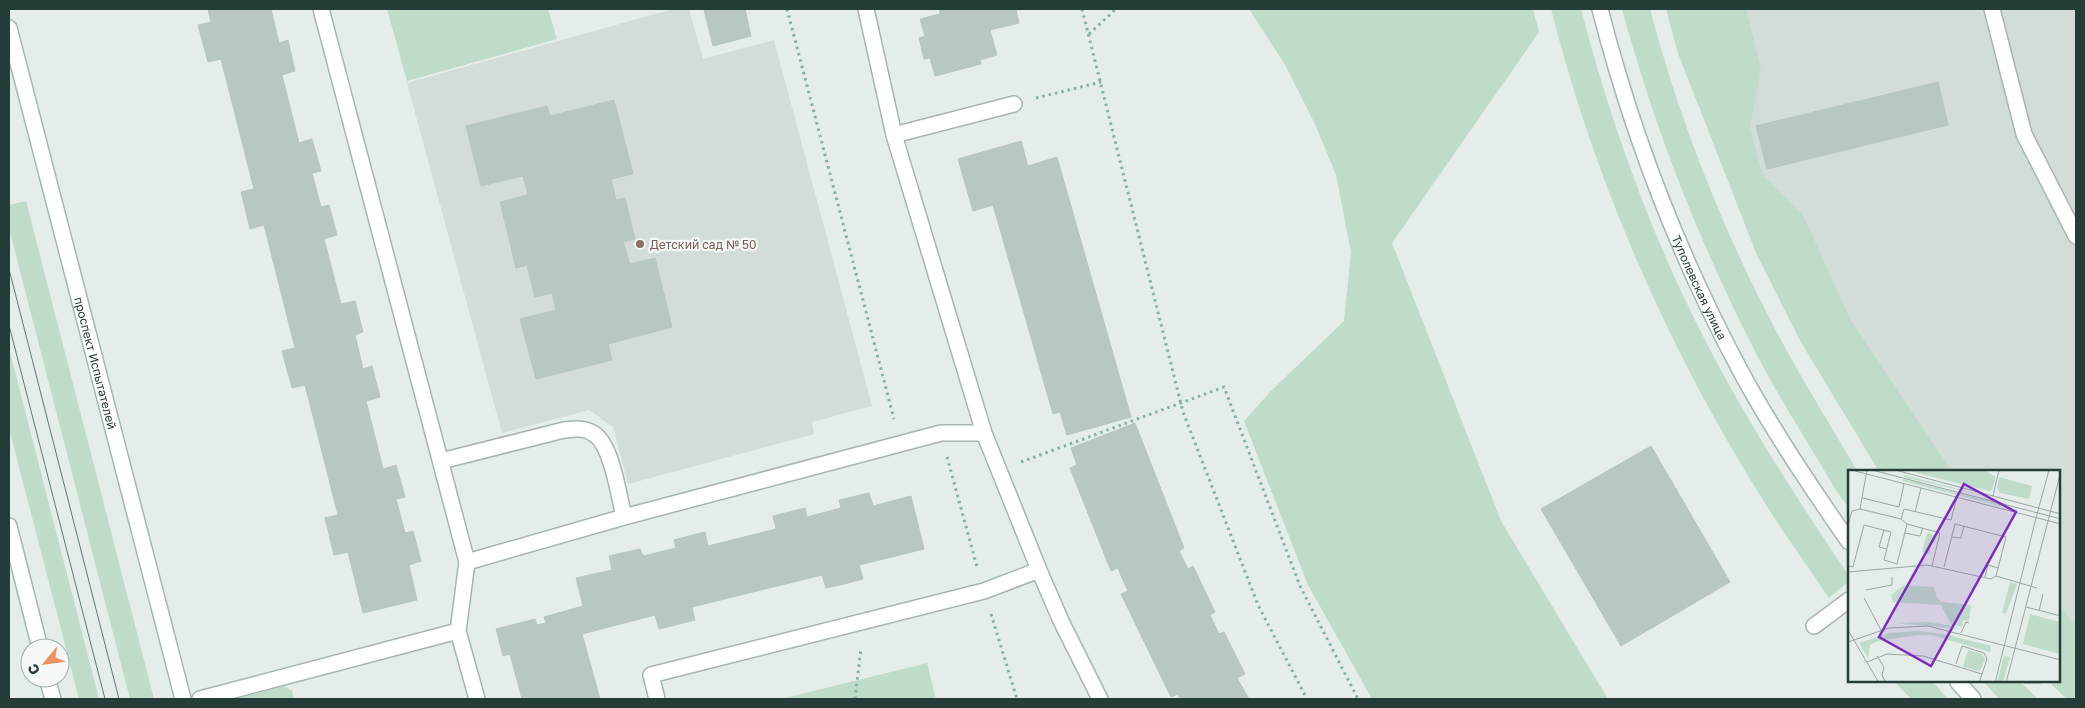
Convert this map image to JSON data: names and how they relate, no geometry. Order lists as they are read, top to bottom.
{
  "streets": {
    "main road": ["Туполевская улица", "проспект Испытателей"]
  },
  "places": ["Детский сад № 50"],
  "north": "bottom left"
}
